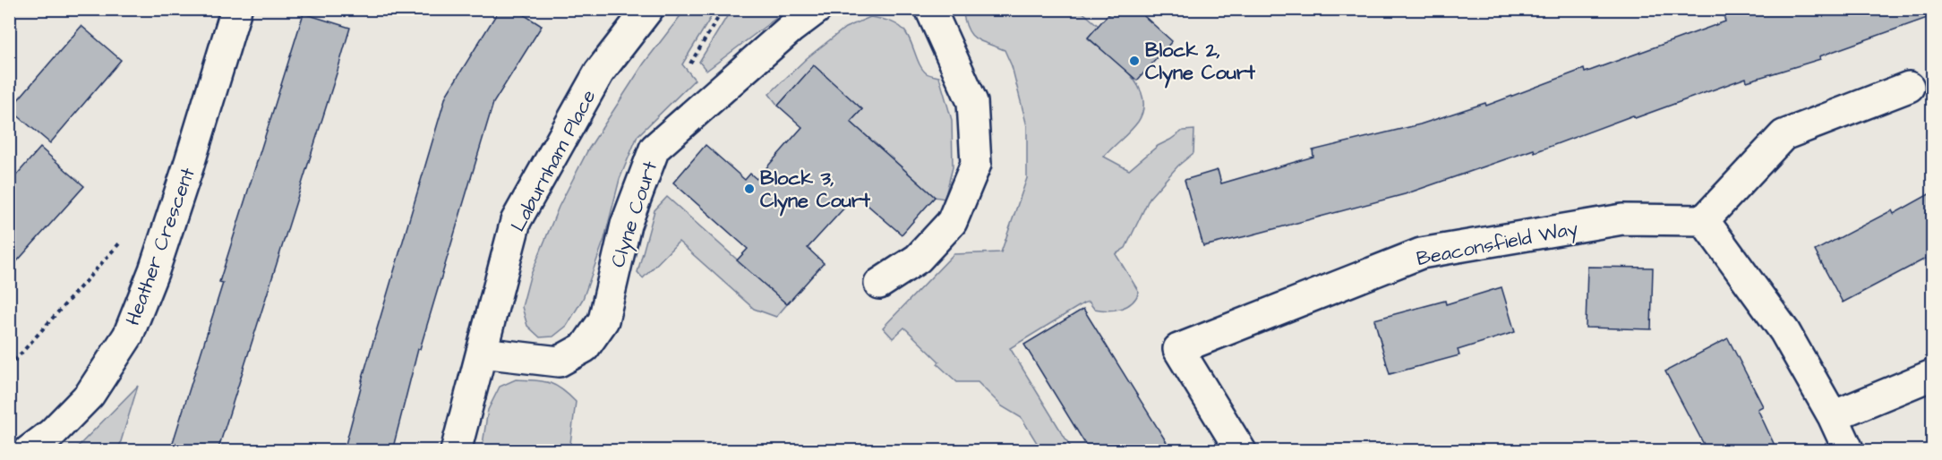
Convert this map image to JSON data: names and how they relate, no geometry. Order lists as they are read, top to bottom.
{
  "streets": {
    "street": [
      "Laburnham Place",
      "Clyne Court",
      "Beaconsfield Way",
      "Heather Crescent"
    ]
  },
  "crossings": [
    ["Laburnham Place", "Clyne Court"]
  ],
  "places": ["Block 2, Clyne Court", "Block 3, Clyne Court"]
}
